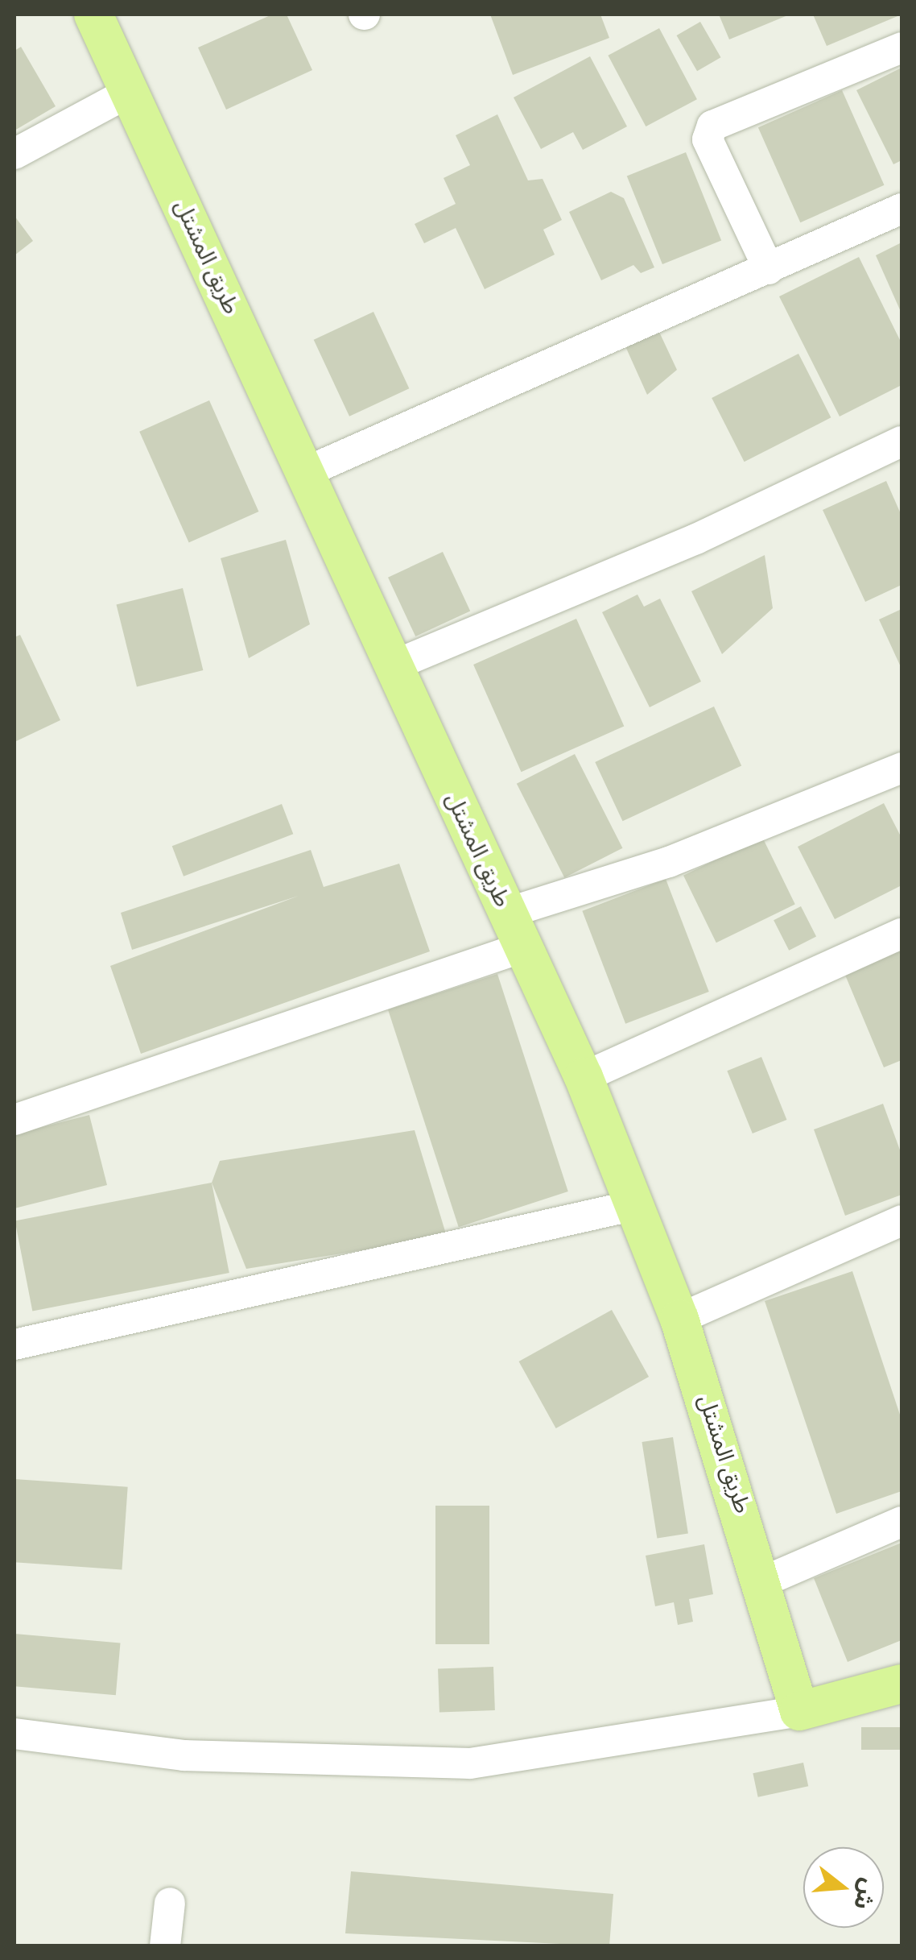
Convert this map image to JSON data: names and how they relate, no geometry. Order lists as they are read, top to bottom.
{
  "streets": {
    "main road": ["طريق المشتل"]
  },
  "north": "right"
}
